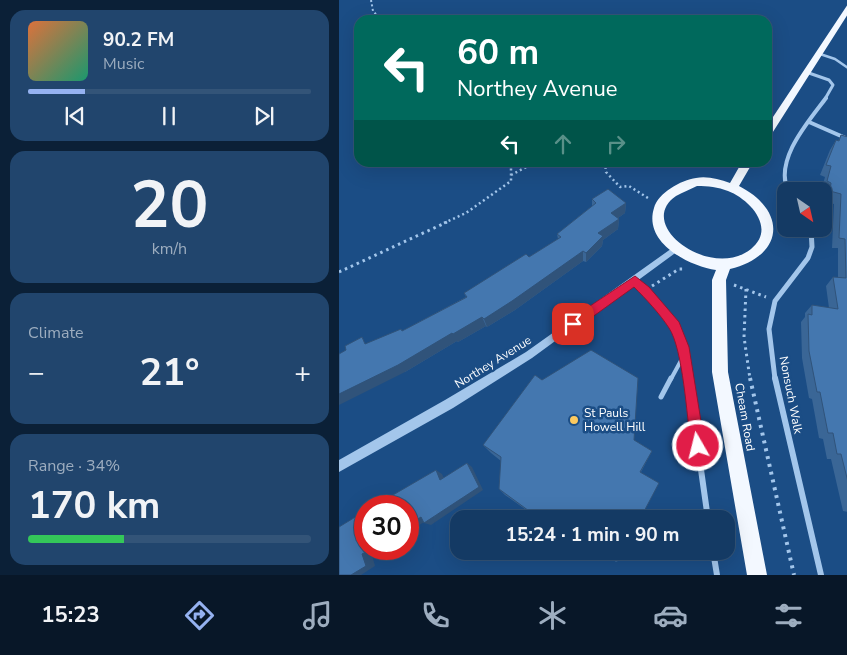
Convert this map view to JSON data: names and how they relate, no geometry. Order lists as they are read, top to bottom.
{
  "streets": {
    "highway": ["Cheam Road"],
    "street": ["Northey Avenue", "Nonsuch Walk"]
  },
  "crossings": [
    ["Northey Avenue", "Cheam Road"]
  ],
  "places": ["St Pauls Howell Hill"],
  "north": "bottom right",
  "page": {
    "turn": ["60 m", "Northey Avenue"],
    "song": ["90.2 FM", "Music"],
    "tile": [
      ["20", "km/h"],
      "Climate",
      ["Range · 34%", "170 km"]
    ],
    "heat": ["−", "21°", "+"],
    "limit": "30",
    "trip": "15:24 · 1 min · 90 m",
    "tabs": "15:23"
  }
}
